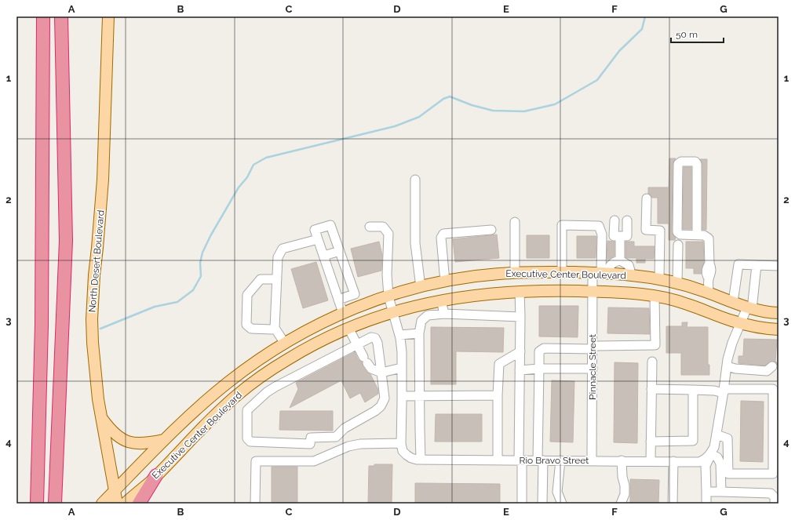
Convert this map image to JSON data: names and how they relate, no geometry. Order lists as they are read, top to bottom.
{
  "streets": {
    "main road": ["North Desert Boulevard", "Executive Center Boulevard"],
    "street": ["Pinnacle Street", "Rio Bravo Street"]
  },
  "crossings": [
    ["North Desert Boulevard", "Executive Center Boulevard"],
    ["Executive Center Boulevard", "Pinnacle Street"],
    ["Pinnacle Street", "Rio Bravo Street"]
  ],
  "scale_bar": "50 m",
  "grid": {
    "columns": [
      "A",
      "B",
      "C",
      "D",
      "E",
      "F",
      "G"
    ],
    "rows": [
      "1",
      "2",
      "3",
      "4"
    ]
  }
}
